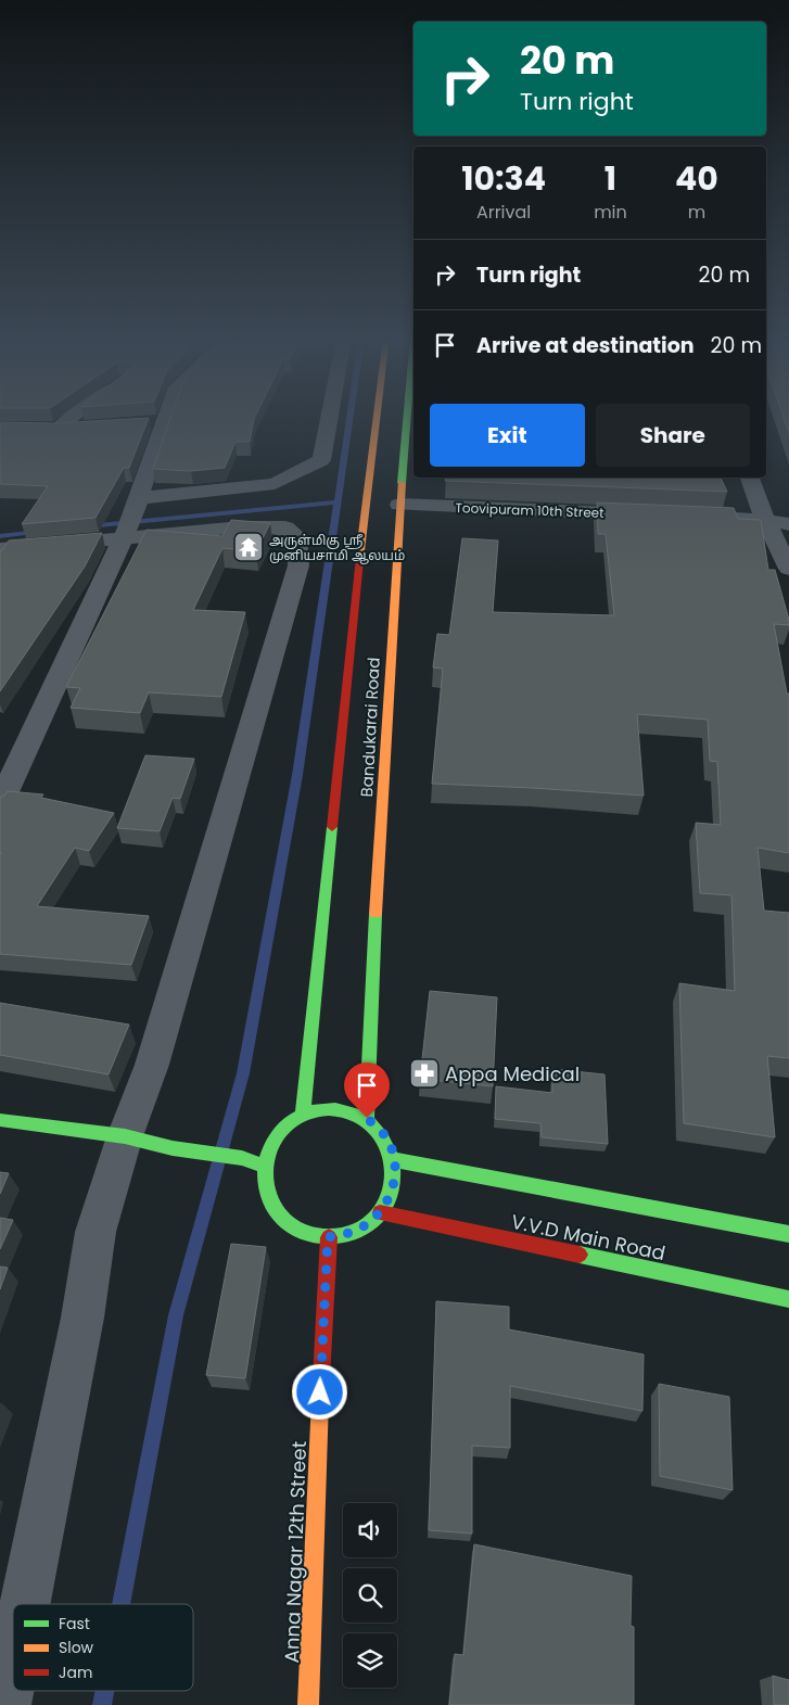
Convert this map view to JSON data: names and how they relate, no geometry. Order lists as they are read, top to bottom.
{
  "streets": {
    "main road": ["Bandukarai Road", "V.V.D Main Road", "Anna Nagar 12th Street"],
    "street": ["Toovipuram 10th Street"]
  },
  "crossings": [
    ["Toovipuram 10th Street", "Bandukarai Road"],
    ["Bandukarai Road", "V.V.D Main Road"],
    ["Bandukarai Road", "Anna Nagar 12th Street"],
    ["V.V.D Main Road", "Anna Nagar 12th Street"]
  ],
  "places": {
    "temple": ["அருள்மிகு ஶ்ரீ முனியசாமி ஆலயம்"],
    "pharmacy": ["Appa Medical"]
  },
  "legend": ["Fast", "Slow", "Jam"],
  "page": {
    "turn": ["20 m", "Turn right"],
    "eta": [
      "10:34",
      "Arrival",
      "1",
      "min",
      "40",
      "m"
    ],
    "list": [
      {
        "name": "Turn right",
        "value": "20 m"
      },
      {
        "name": "Arrive at destination",
        "value": "20 m"
      }
    ],
    "buttons": ["Exit", "Share"]
  }
}
